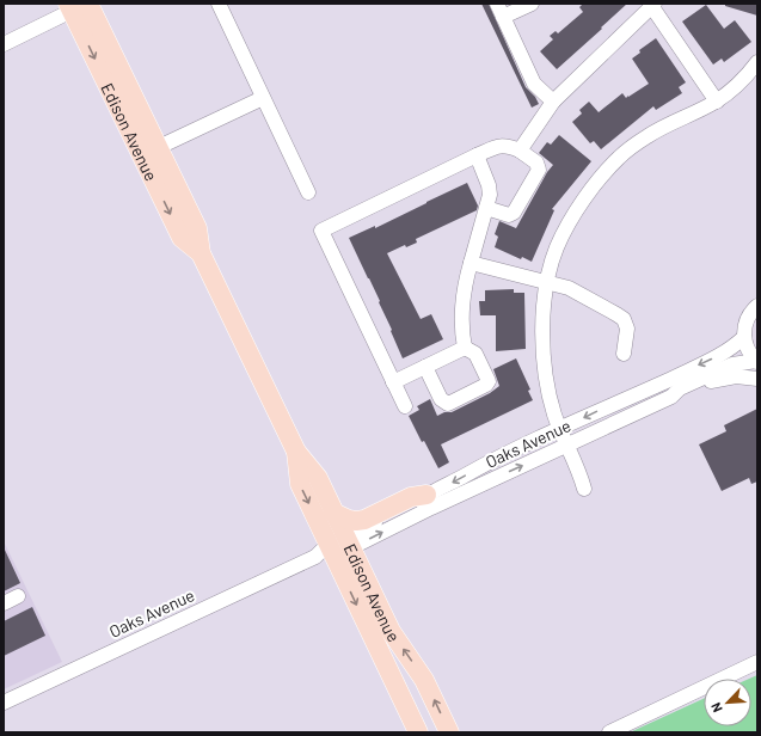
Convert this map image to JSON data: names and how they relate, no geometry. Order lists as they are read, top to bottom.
{
  "streets": {
    "main road": ["Edison Avenue"],
    "street": ["Oaks Avenue"]
  },
  "crossings": [
    ["Edison Avenue", "Oaks Avenue"]
  ],
  "north": "bottom left"
}
